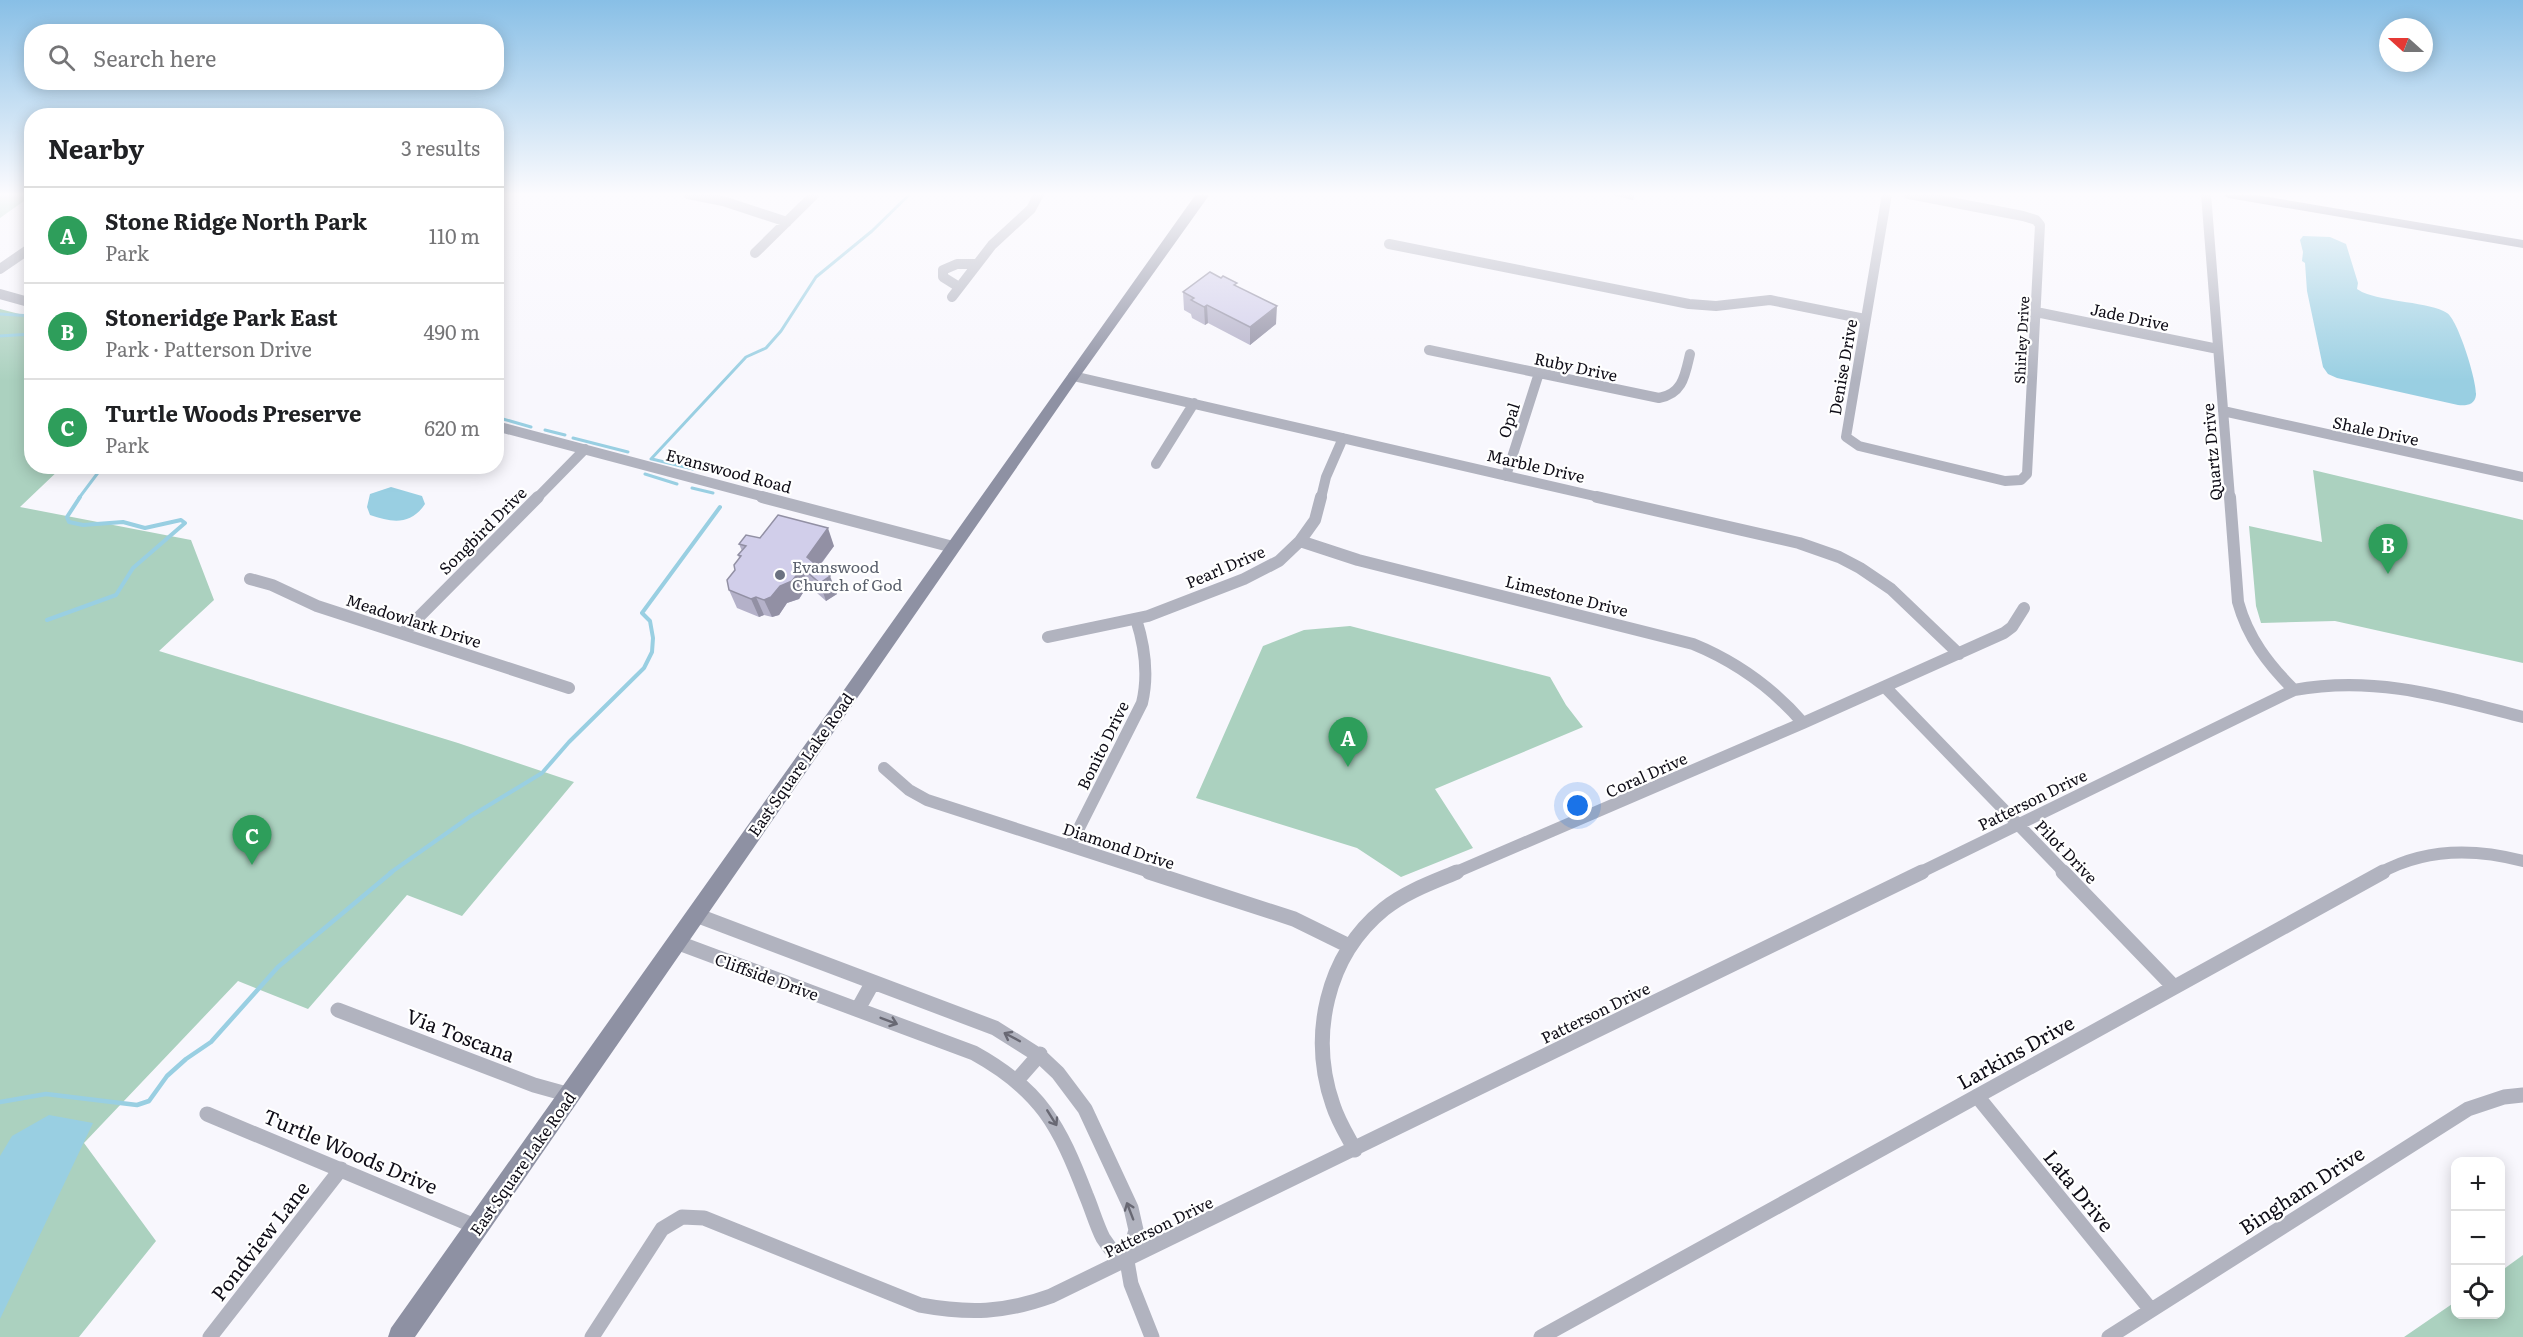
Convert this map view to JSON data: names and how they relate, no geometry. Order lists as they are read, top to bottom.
{
  "streets": {
    "main road": ["East Square Lake Road"],
    "street": [
      "Jade Drive",
      "Shirley Drive",
      "Ruby Drive",
      "Denise Drive",
      "Opal",
      "Shale Drive",
      "Quartz Drive",
      "Marble Drive",
      "Evanswood Road",
      "Songbird Drive",
      "Pearl Drive",
      "Limestone Drive",
      "Meadowlark Drive",
      "Bonito Drive",
      "Coral Drive",
      "Patterson Drive",
      "Diamond Drive",
      "Pilot Drive",
      "Cliffside Drive",
      "Via Toscana",
      "Larkins Drive",
      "Turtle Woods Drive",
      "Bingham Drive",
      "Lata Drive",
      "Pondview Lane"
    ]
  },
  "crossings": [
    ["Jade Drive", "Shirley Drive"],
    ["Jade Drive", "Quartz Drive"],
    ["Shirley Drive", "Denise Drive"],
    ["Ruby Drive", "Opal"],
    ["Opal", "Marble Drive"],
    ["Shale Drive", "Quartz Drive"],
    ["Quartz Drive", "Patterson Drive"],
    ["Marble Drive", "Pearl Drive"],
    ["Marble Drive", "East Square Lake Road"],
    ["Marble Drive", "Coral Drive"],
    ["Evanswood Road", "Songbird Drive"],
    ["Evanswood Road", "East Square Lake Road"],
    ["Songbird Drive", "Meadowlark Drive"],
    ["Pearl Drive", "Limestone Drive"],
    ["Pearl Drive", "Bonito Drive"],
    ["Limestone Drive", "Coral Drive"],
    ["Bonito Drive", "Diamond Drive"],
    ["East Square Lake Road", "Cliffside Drive"],
    ["East Square Lake Road", "Via Toscana"],
    ["East Square Lake Road", "Turtle Woods Drive"],
    ["Coral Drive", "Patterson Drive"],
    ["Coral Drive", "Diamond Drive"],
    ["Coral Drive", "Pilot Drive"],
    ["Patterson Drive", "Pilot Drive"],
    ["Patterson Drive", "Cliffside Drive"],
    ["Pilot Drive", "Larkins Drive"],
    ["Larkins Drive", "Lata Drive"],
    ["Turtle Woods Drive", "Pondview Lane"],
    ["Bingham Drive", "Lata Drive"]
  ],
  "places": ["Evanswood Church of God"],
  "north": "left",
  "page": {
    "search": "Search here",
    "heading": ["Nearby", "3 results"],
    "list": [
      {
        "mark": "A",
        "name": "Stone Ridge North Park",
        "note": "Park",
        "value": "110 m"
      },
      {
        "mark": "B",
        "name": "Stoneridge Park East",
        "note": "Park · Patterson Drive",
        "value": "490 m"
      },
      {
        "mark": "C",
        "name": "Turtle Woods Preserve",
        "note": "Park",
        "value": "620 m"
      }
    ],
    "pins": ["B", "A", "C"],
    "map_buttons": ["+", "−"]
  }
}
